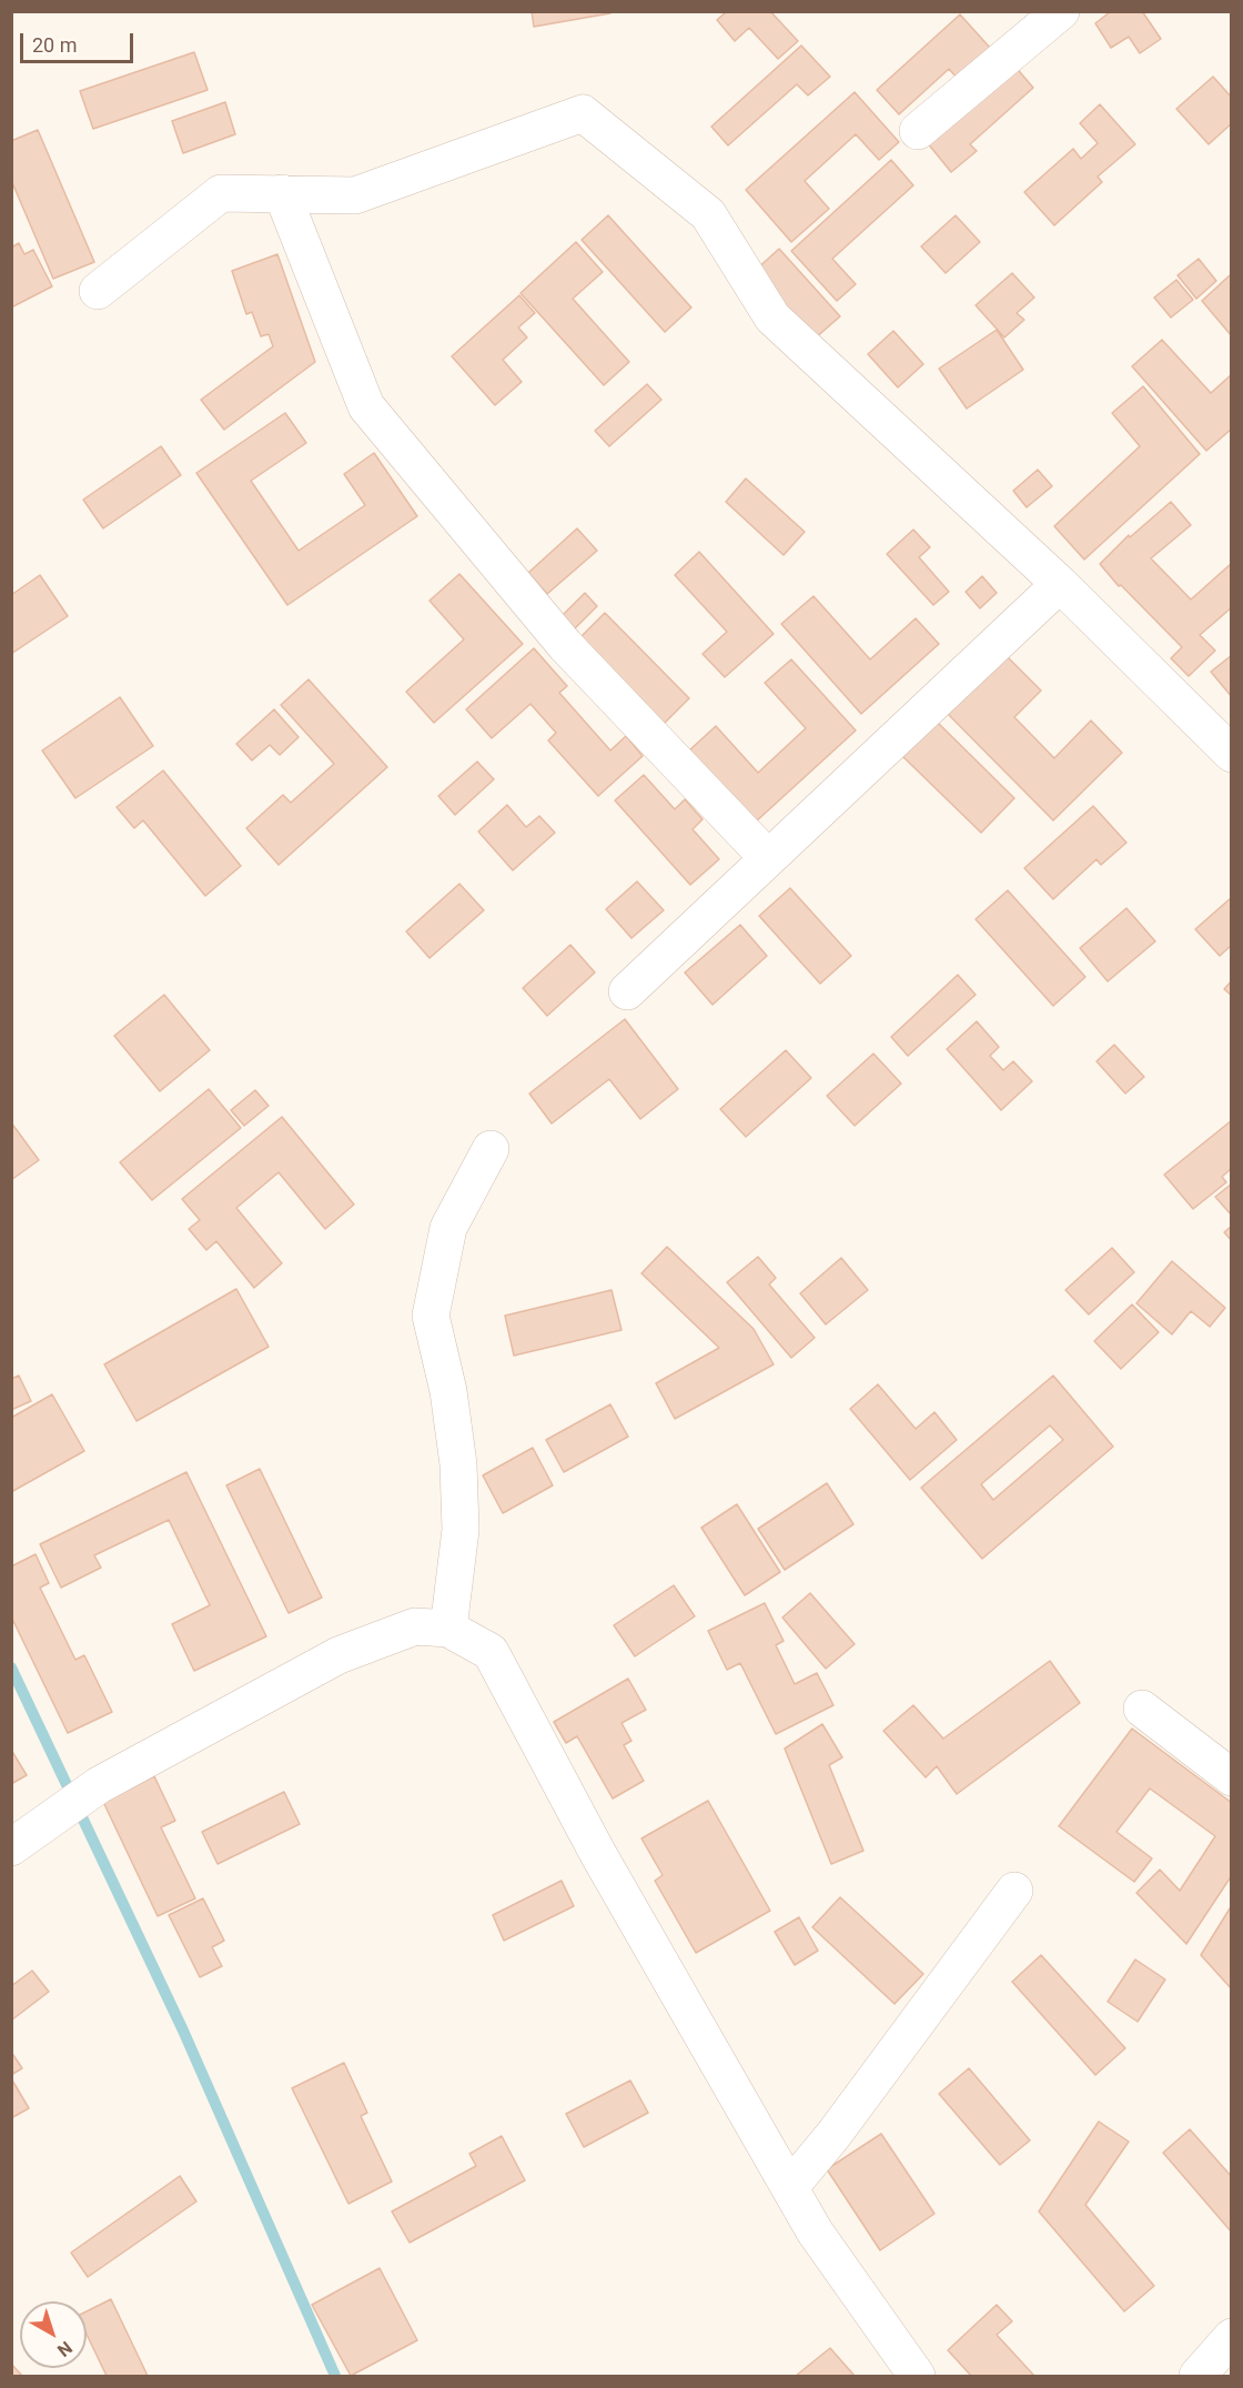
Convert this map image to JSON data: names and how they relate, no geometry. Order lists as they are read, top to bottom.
{
  "scale_bar": "20 m",
  "north": "bottom right"
}
